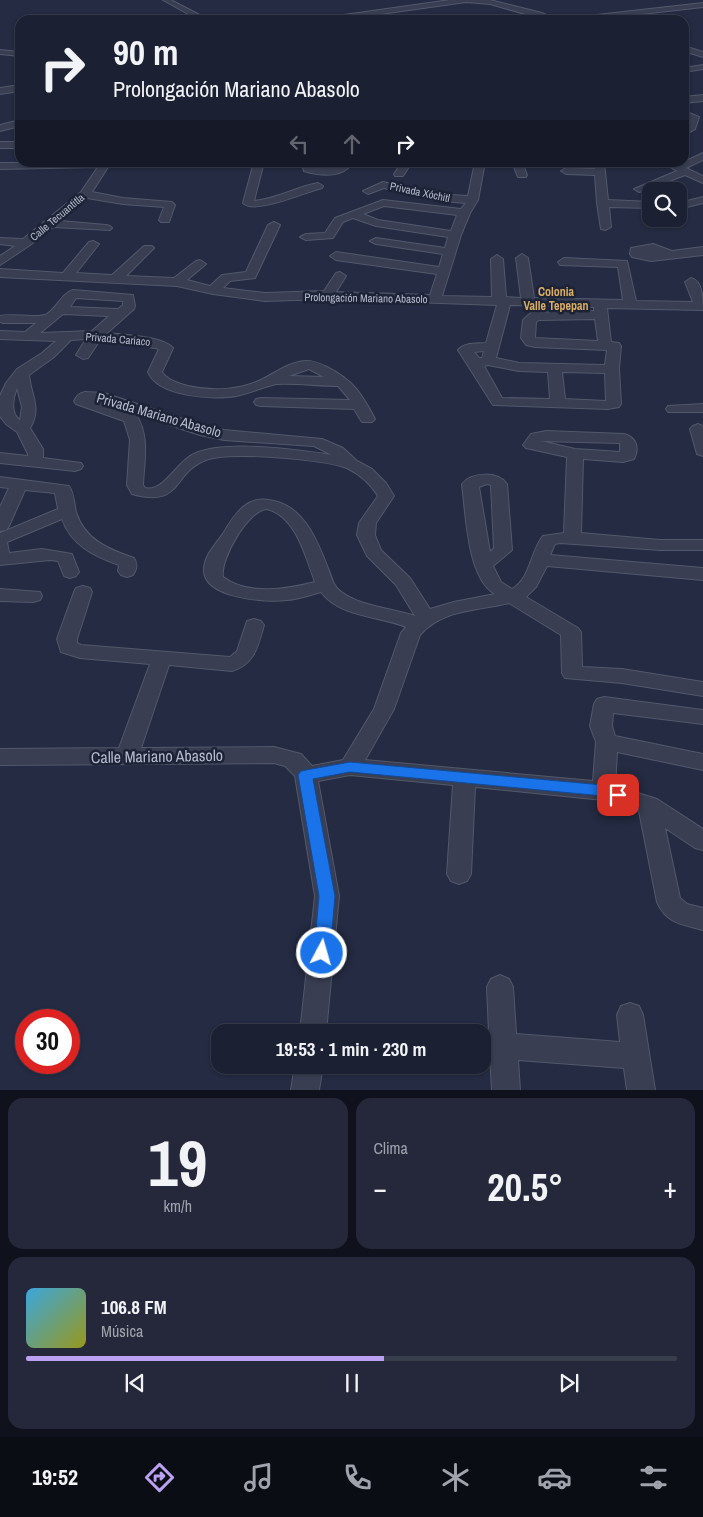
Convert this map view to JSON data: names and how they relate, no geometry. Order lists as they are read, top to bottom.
{
  "streets": {
    "street": [
      "Privada Xóchitl",
      "Calle Tecuantitla",
      "Prolongación Mariano Abasolo",
      "Privada Cariaco",
      "Privada Mariano Abasolo",
      "Calle Mariano Abasolo"
    ]
  },
  "districts": ["Colonia Valle Tepepan"],
  "page": {
    "turn": ["90 m", "Prolongación Mariano Abasolo"],
    "limit": "30",
    "trip": "19:53 · 1 min · 230 m",
    "tile": [
      ["19", "km/h"],
      "Clima"
    ],
    "heat": ["−", "20.5°", "+"],
    "song": ["106.8 FM", "Música"],
    "tabs": "19:52"
  }
}
